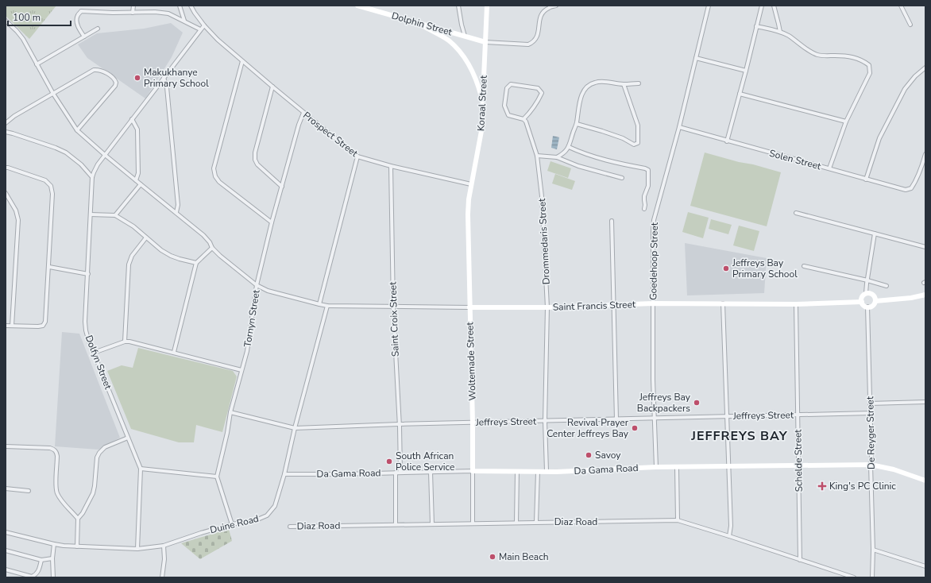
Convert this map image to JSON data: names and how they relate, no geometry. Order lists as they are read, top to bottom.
{
  "streets": {
    "street": [
      "Dolphin Street",
      "Koraal Street",
      "Prospect Street",
      "Solen Street",
      "Drommedaris Street",
      "Goedehoop Street",
      "Saint Francis Street",
      "Tornyn Street",
      "Saint Croix Street",
      "Woltemade Street",
      "Dolfyn Street",
      "Jeffreys Street",
      "De Reyger Street",
      "Schelde Street",
      "Da Gama Road",
      "Diaz Road",
      "Duine Road"
    ]
  },
  "crossings": [
    ["Dolphin Street", "Koraal Street"],
    ["Koraal Street", "Prospect Street"],
    ["Koraal Street", "Woltemade Street"],
    ["Prospect Street", "Tornyn Street"],
    ["Prospect Street", "Saint Croix Street"],
    ["Prospect Street", "Dolfyn Street"],
    ["Solen Street", "Goedehoop Street"],
    ["Drommedaris Street", "Saint Francis Street"],
    ["Drommedaris Street", "Jeffreys Street"],
    ["Drommedaris Street", "Da Gama Road"],
    ["Goedehoop Street", "Saint Francis Street"],
    ["Goedehoop Street", "Jeffreys Street"],
    ["Goedehoop Street", "Da Gama Road"],
    ["Saint Francis Street", "Tornyn Street"],
    ["Saint Francis Street", "Saint Croix Street"],
    ["Saint Francis Street", "Woltemade Street"],
    ["Saint Francis Street", "Dolfyn Street"],
    ["Saint Francis Street", "De Reyger Street"],
    ["Saint Francis Street", "Schelde Street"],
    ["Saint Francis Street", "Duine Road"],
    ["Tornyn Street", "Jeffreys Street"],
    ["Saint Croix Street", "Jeffreys Street"],
    ["Saint Croix Street", "Da Gama Road"],
    ["Woltemade Street", "Jeffreys Street"],
    ["Woltemade Street", "Da Gama Road"],
    ["Woltemade Street", "Diaz Road"],
    ["Dolfyn Street", "Duine Road"],
    ["Jeffreys Street", "De Reyger Street"],
    ["Jeffreys Street", "Schelde Street"],
    ["Jeffreys Street", "Duine Road"],
    ["De Reyger Street", "Da Gama Road"],
    ["Schelde Street", "Da Gama Road"],
    ["Schelde Street", "Diaz Road"],
    ["Da Gama Road", "Duine Road"]
  ],
  "districts": ["JEFFREYS BAY"],
  "places": {
    "other": [
      "Makukhanye Primary School",
      "Jeffreys Bay Primary School",
      "Jeffreys Bay Backpackers",
      "Revival Prayer Center Jeffreys Bay",
      "Savoy",
      "South African Police Service",
      "Main Beach"
    ],
    "health": ["King's PC Clinic"]
  },
  "scale_bar": "100 m"
}
